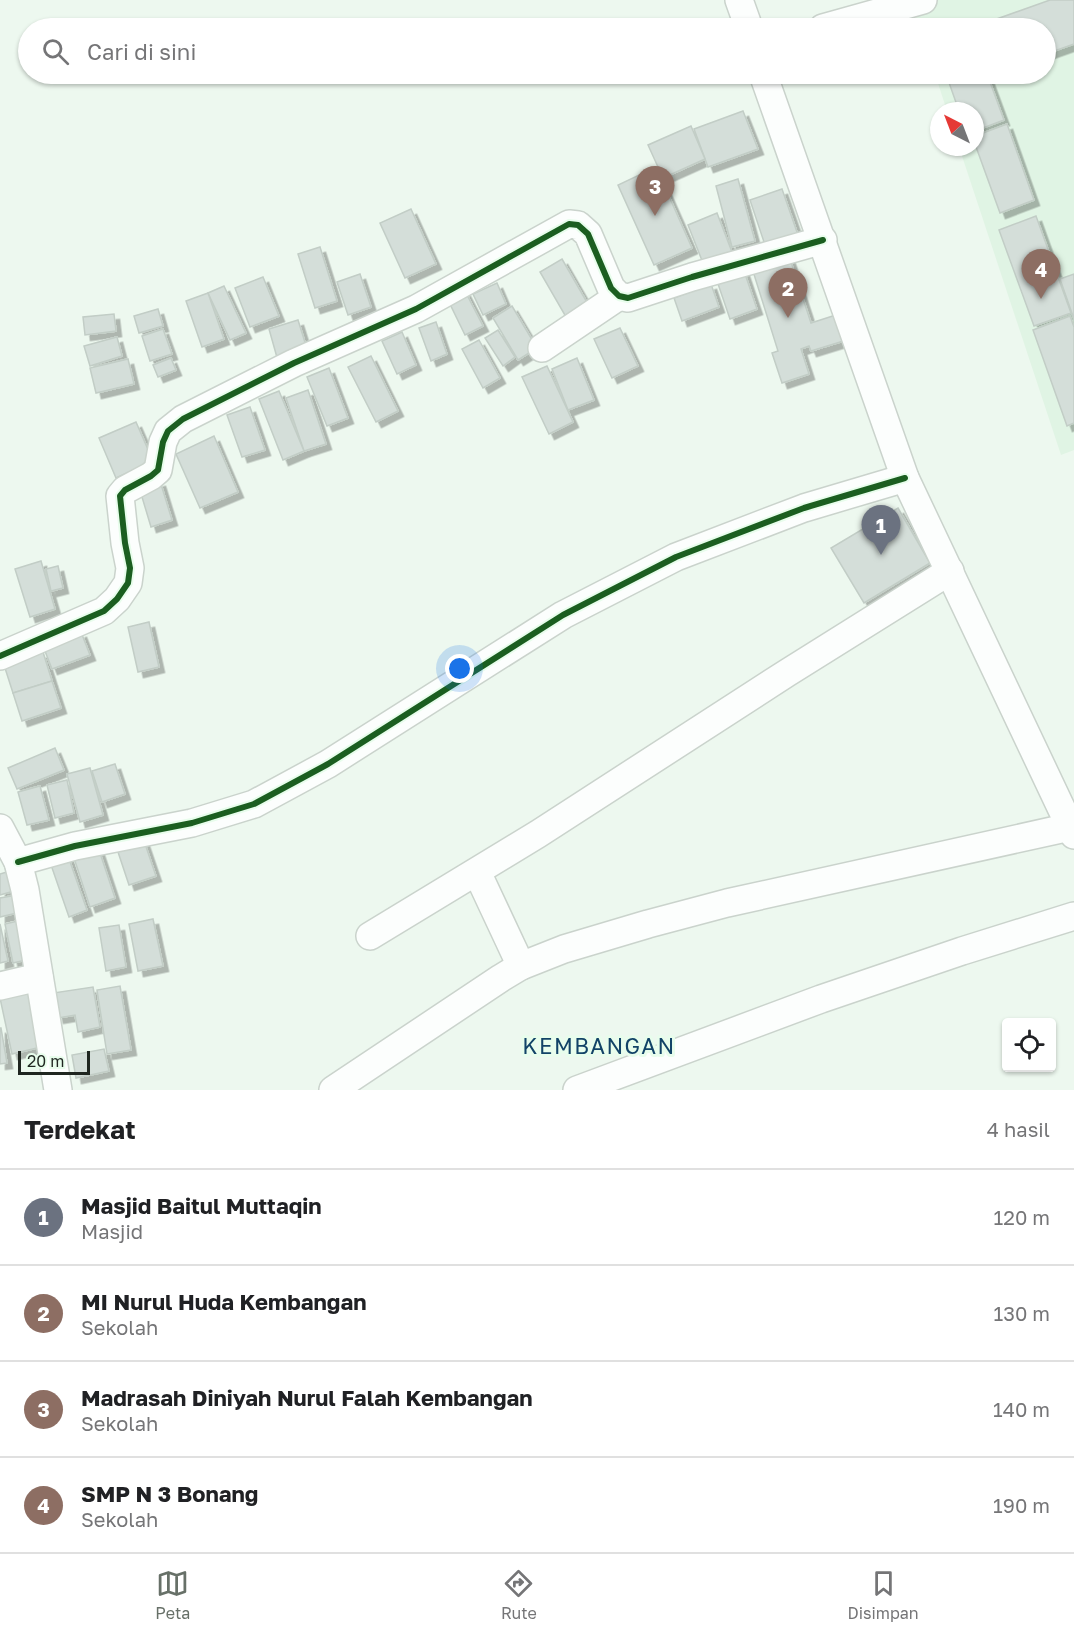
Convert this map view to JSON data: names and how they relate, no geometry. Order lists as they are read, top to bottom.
{
  "districts": ["KEMBANGAN"],
  "scale_bar": "20 m",
  "north": "top left",
  "page": {
    "search": "Cari di sini",
    "pins": [
      "3",
      "4",
      "2",
      "1"
    ],
    "scale": "20 m",
    "heading": ["Terdekat", "4 hasil"],
    "list": [
      {
        "mark": "1",
        "name": "Masjid Baitul Muttaqin",
        "note": "Masjid",
        "value": "120 m"
      },
      {
        "mark": "2",
        "name": "MI Nurul Huda Kembangan",
        "note": "Sekolah",
        "value": "130 m"
      },
      {
        "mark": "3",
        "name": "Madrasah Diniyah Nurul Falah Kembangan",
        "note": "Sekolah",
        "value": "140 m"
      },
      {
        "mark": "4",
        "name": "SMP N 3 Bonang",
        "note": "Sekolah",
        "value": "190 m"
      }
    ],
    "nav": ["Peta", "Rute", "Disimpan"]
  }
}
